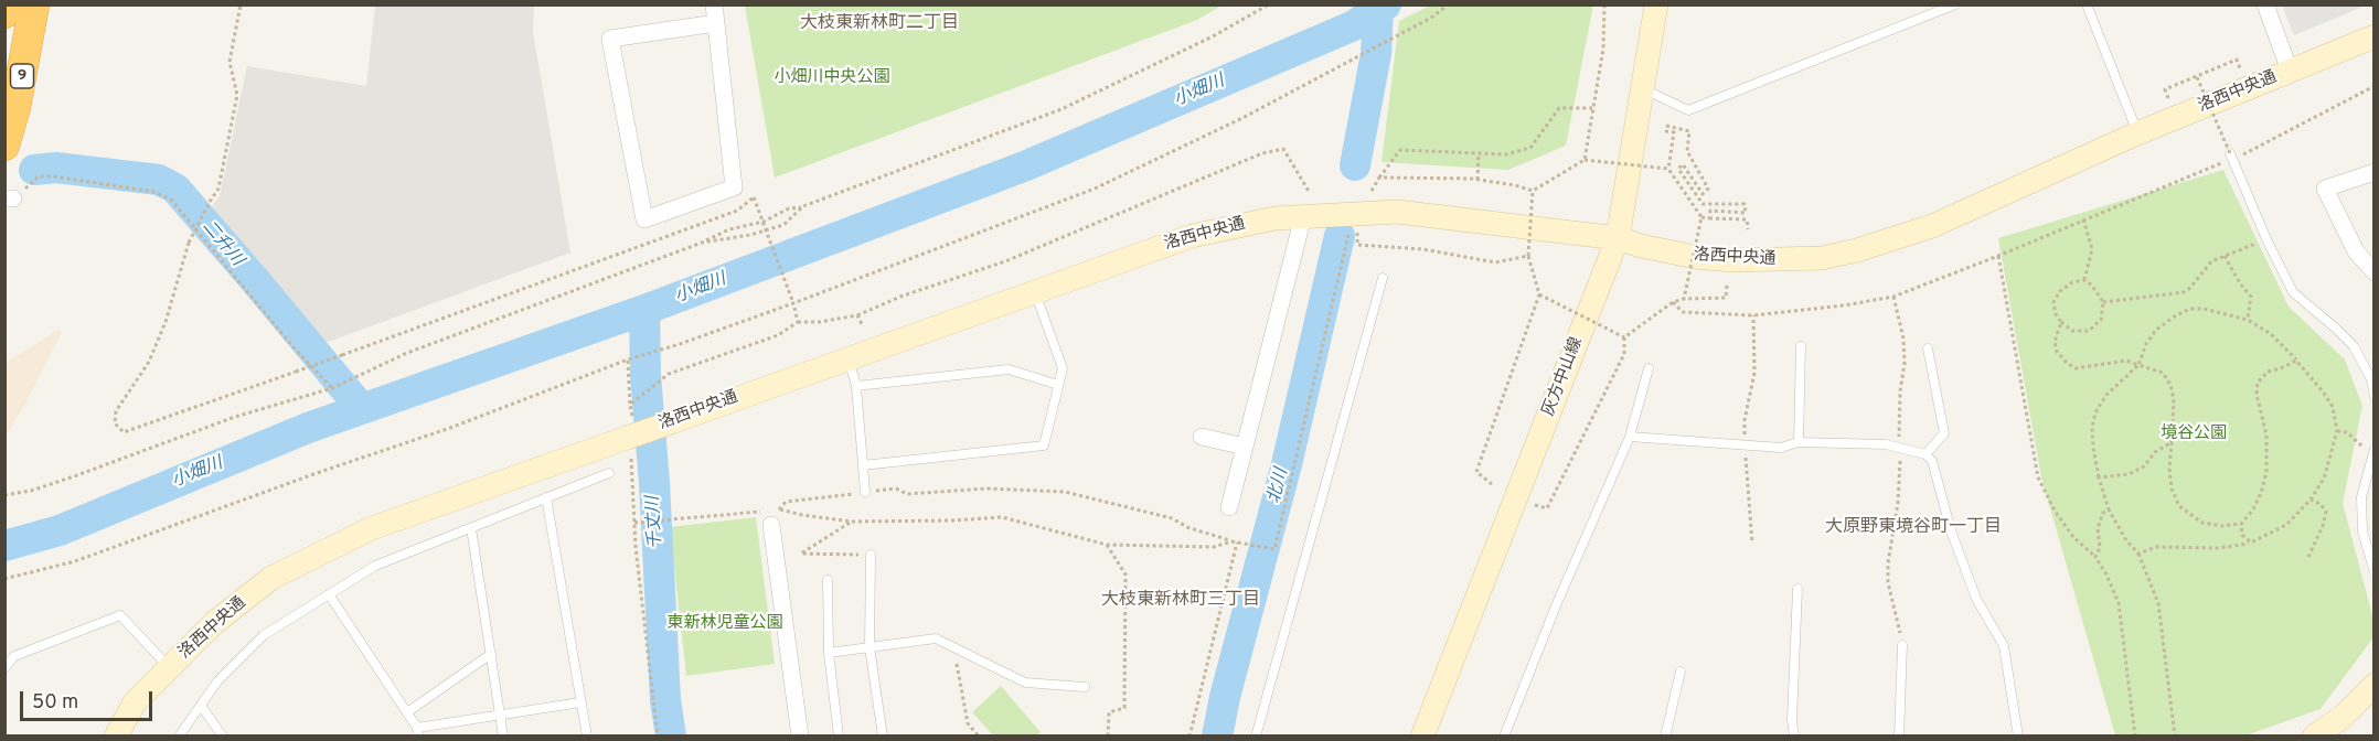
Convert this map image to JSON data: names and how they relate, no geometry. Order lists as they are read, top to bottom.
{
  "streets": {
    "highway": ["9"],
    "street": ["洛西中央通", "灰方中山線"]
  },
  "crossings": [
    ["洛西中央通", "灰方中山線"]
  ],
  "districts": ["大枝東新林町二丁目", "大原野東境谷町一丁目", "大枝東新林町三丁目"],
  "water": [
    "小畑川",
    "二升川",
    "北川",
    "千丈川"
  ],
  "parks": ["小畑川中央公園", "境谷公園", "東新林児童公園"],
  "scale_bar": "50 m"
}
